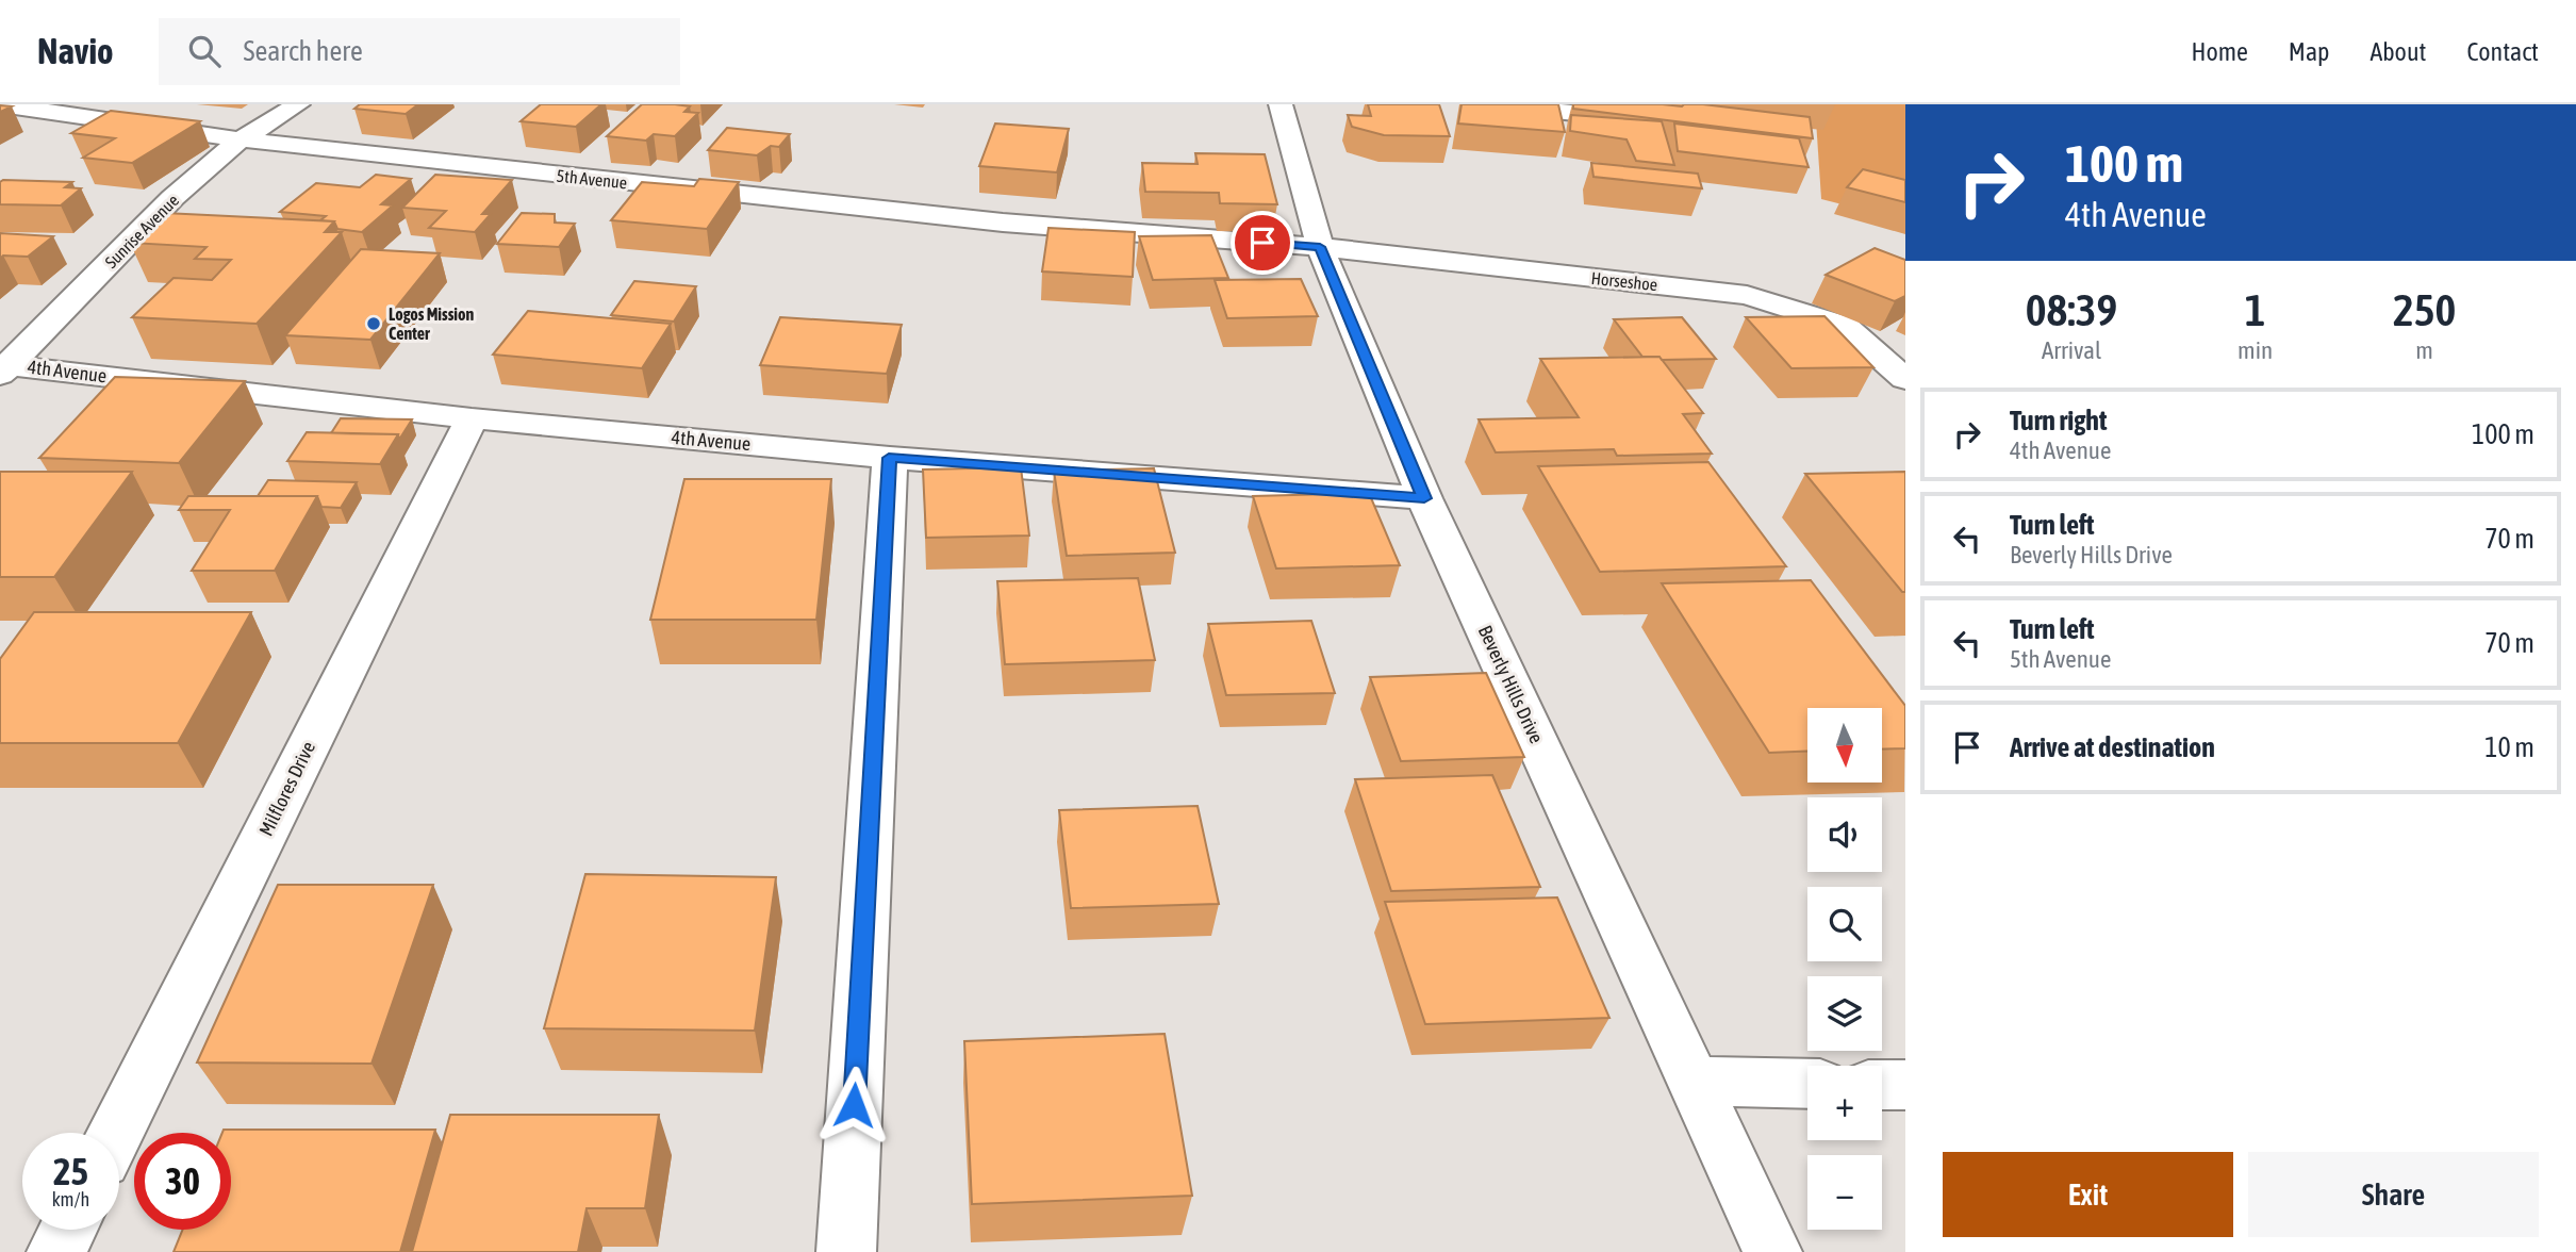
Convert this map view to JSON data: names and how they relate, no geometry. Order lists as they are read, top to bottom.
{
  "streets": {
    "street": [
      "5th Avenue",
      "Sunrise Avenue",
      "Horseshoe",
      "4th Avenue",
      "Beverly Hills Drive",
      "Milflores Drive"
    ]
  },
  "crossings": [
    ["5th Avenue", "Sunrise Avenue"],
    ["5th Avenue", "Horseshoe"],
    ["5th Avenue", "Beverly Hills Drive"],
    ["Sunrise Avenue", "4th Avenue"],
    ["Horseshoe", "Beverly Hills Drive"],
    ["4th Avenue", "Beverly Hills Drive"],
    ["4th Avenue", "Milflores Drive"]
  ],
  "places": ["Logos Mission Center"],
  "north": "bottom",
  "page": {
    "header": "Navio",
    "search": "Search here",
    "nav": [
      "Home",
      "Map",
      "About",
      "Contact"
    ],
    "turn": ["100 m", "4th Avenue"],
    "eta": [
      "08:39",
      "Arrival",
      "1",
      "min",
      "250",
      "m"
    ],
    "list": [
      {
        "name": "Turn right",
        "note": "4th Avenue",
        "value": "100 m"
      },
      {
        "name": "Turn left",
        "note": "Beverly Hills Drive",
        "value": "70 m"
      },
      {
        "name": "Turn left",
        "note": "5th Avenue",
        "value": "70 m"
      },
      {
        "name": "Arrive at destination",
        "value": "10 m"
      }
    ],
    "map_buttons": ["+", "−"],
    "speed": "25 km/h",
    "limit": "30",
    "buttons": ["Exit", "Share"]
  }
}
